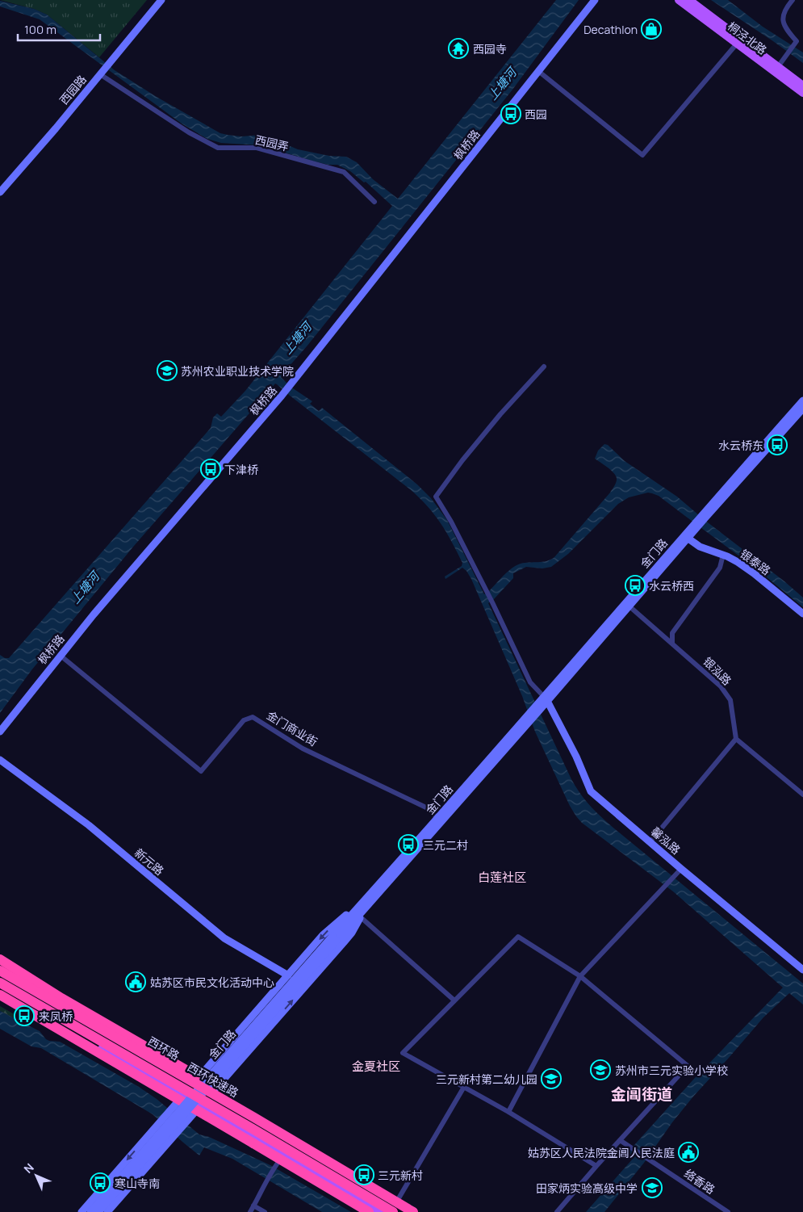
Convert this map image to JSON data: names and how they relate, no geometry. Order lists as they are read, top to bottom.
{
  "streets": {
    "highway": ["西环快速路"],
    "main road": [
      "桐泾北路",
      "西园路",
      "枫桥路",
      "金门路",
      "银泰路",
      "馨泓路",
      "新元路",
      "西环路"
    ],
    "street": [
      "西园弄",
      "银泓路",
      "金门商业街",
      "络香路"
    ]
  },
  "crossings": [
    ["西园路", "西园弄"],
    ["枫桥路", "金门商业街"],
    ["金门路", "银泰路"],
    ["金门路", "银泓路"],
    ["金门路", "金门商业街"],
    ["金门路", "馨泓路"]
  ],
  "districts": ["白莲社区", "金夏社区", "金阊街道"],
  "water": ["上塘河"],
  "places": {
    "shop": ["Decathlon"],
    "temple": ["西园寺"],
    "bus stop": [
      "西园",
      "水云桥东",
      "下津桥",
      "水云桥西",
      "三元二村",
      "来凤桥",
      "三元新村",
      "寒山寺南"
    ],
    "school or university": [
      "苏州农业职业技术学院",
      "苏州市三元实验小学校",
      "三元新村第二幼儿园",
      "田家炳实验高级中学"
    ],
    "public building": ["姑苏区市民文化活动中心", "姑苏区人民法院金阊人民法庭"]
  },
  "scale_bar": "100 m",
  "north": "top left"
}
